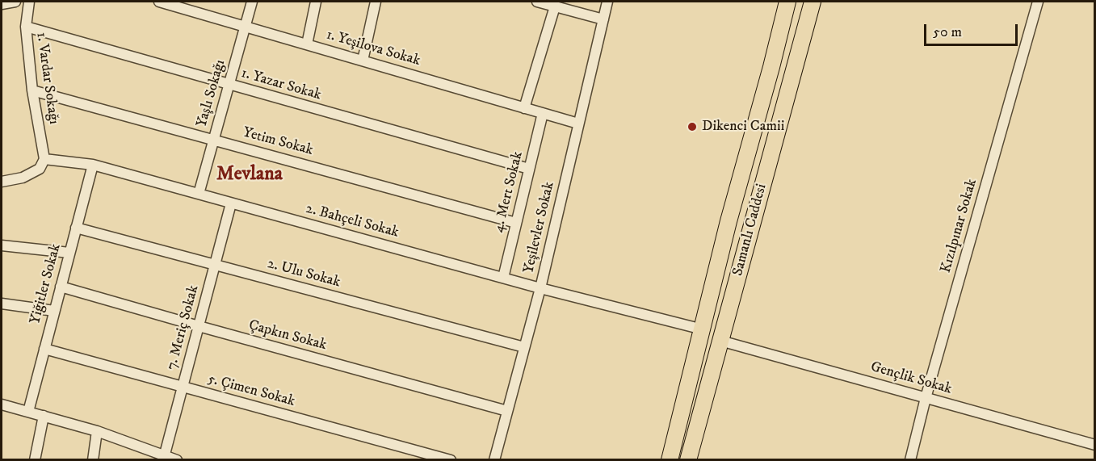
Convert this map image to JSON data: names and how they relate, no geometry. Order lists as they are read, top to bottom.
{
  "streets": {
    "main road": ["Samanlı Caddesi"],
    "street": [
      "1. Yeşilova Sokak",
      "1. Vardar Sokağı",
      "1. Yazar Sokak",
      "Yaşlı Sokağı",
      "Yetim Sokak",
      "4. Mert Sokak",
      "2. Bahçeli Sokak",
      "Kızılpınar Sokak",
      "Yeşilevler Sokak",
      "2. Ulu Sokak",
      "Yiğitler Sokak",
      "7. Meriç Sokak",
      "Çapkın Sokak",
      "Gençlik Sokak",
      "5. Çimen Sokak"
    ]
  },
  "crossings": [
    ["1. Yeşilova Sokak", "Yaşlı Sokağı"],
    ["1. Yeşilova Sokak", "4. Mert Sokak"],
    ["1. Yeşilova Sokak", "Yeşilevler Sokak"],
    ["1. Vardar Sokağı", "1. Yazar Sokak"],
    ["1. Vardar Sokağı", "Yetim Sokak"],
    ["1. Vardar Sokağı", "2. Bahçeli Sokak"],
    ["1. Yazar Sokak", "Yaşlı Sokağı"],
    ["1. Yazar Sokak", "4. Mert Sokak"],
    ["Yaşlı Sokağı", "Yetim Sokak"],
    ["Yaşlı Sokağı", "2. Bahçeli Sokak"],
    ["Yetim Sokak", "4. Mert Sokak"],
    ["4. Mert Sokak", "2. Bahçeli Sokak"],
    ["2. Bahçeli Sokak", "Yeşilevler Sokak"],
    ["2. Bahçeli Sokak", "Samanlı Caddesi"],
    ["2. Bahçeli Sokak", "Yiğitler Sokak"],
    ["2. Bahçeli Sokak", "7. Meriç Sokak"],
    ["Kızılpınar Sokak", "Gençlik Sokak"],
    ["Yeşilevler Sokak", "2. Ulu Sokak"],
    ["Yeşilevler Sokak", "Çapkın Sokak"],
    ["Samanlı Caddesi", "Gençlik Sokak"],
    ["2. Ulu Sokak", "Yiğitler Sokak"],
    ["2. Ulu Sokak", "7. Meriç Sokak"],
    ["Yiğitler Sokak", "Çapkın Sokak"],
    ["Yiğitler Sokak", "5. Çimen Sokak"],
    ["7. Meriç Sokak", "Çapkın Sokak"],
    ["7. Meriç Sokak", "5. Çimen Sokak"]
  ],
  "districts": ["Mevlana"],
  "places": ["Dikenci Camii"],
  "scale_bar": "50 m"
}
